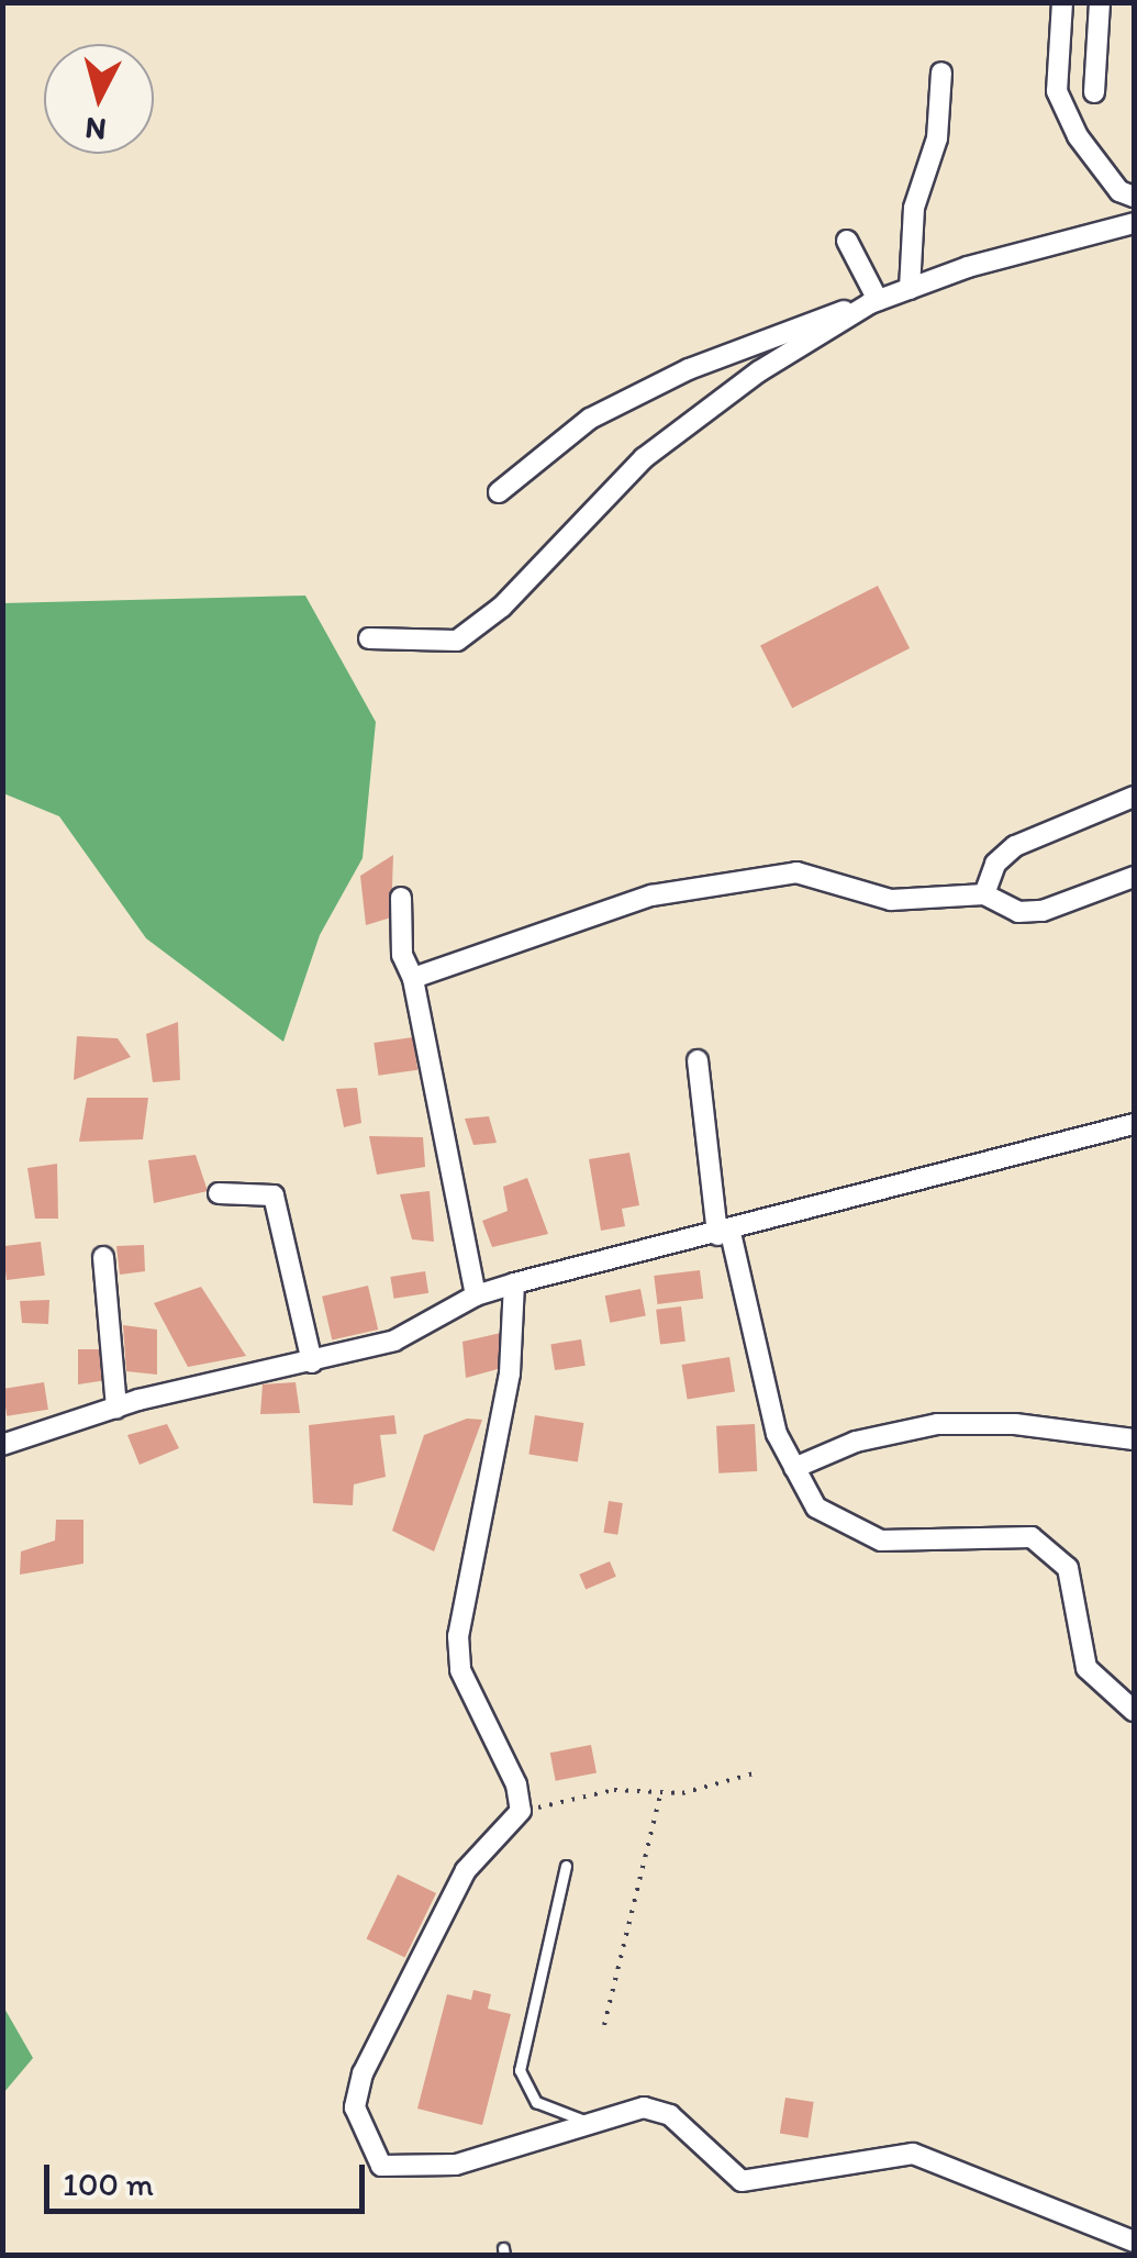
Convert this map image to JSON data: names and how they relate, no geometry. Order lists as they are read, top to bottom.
{
  "scale_bar": "100 m",
  "north": "bottom"
}
